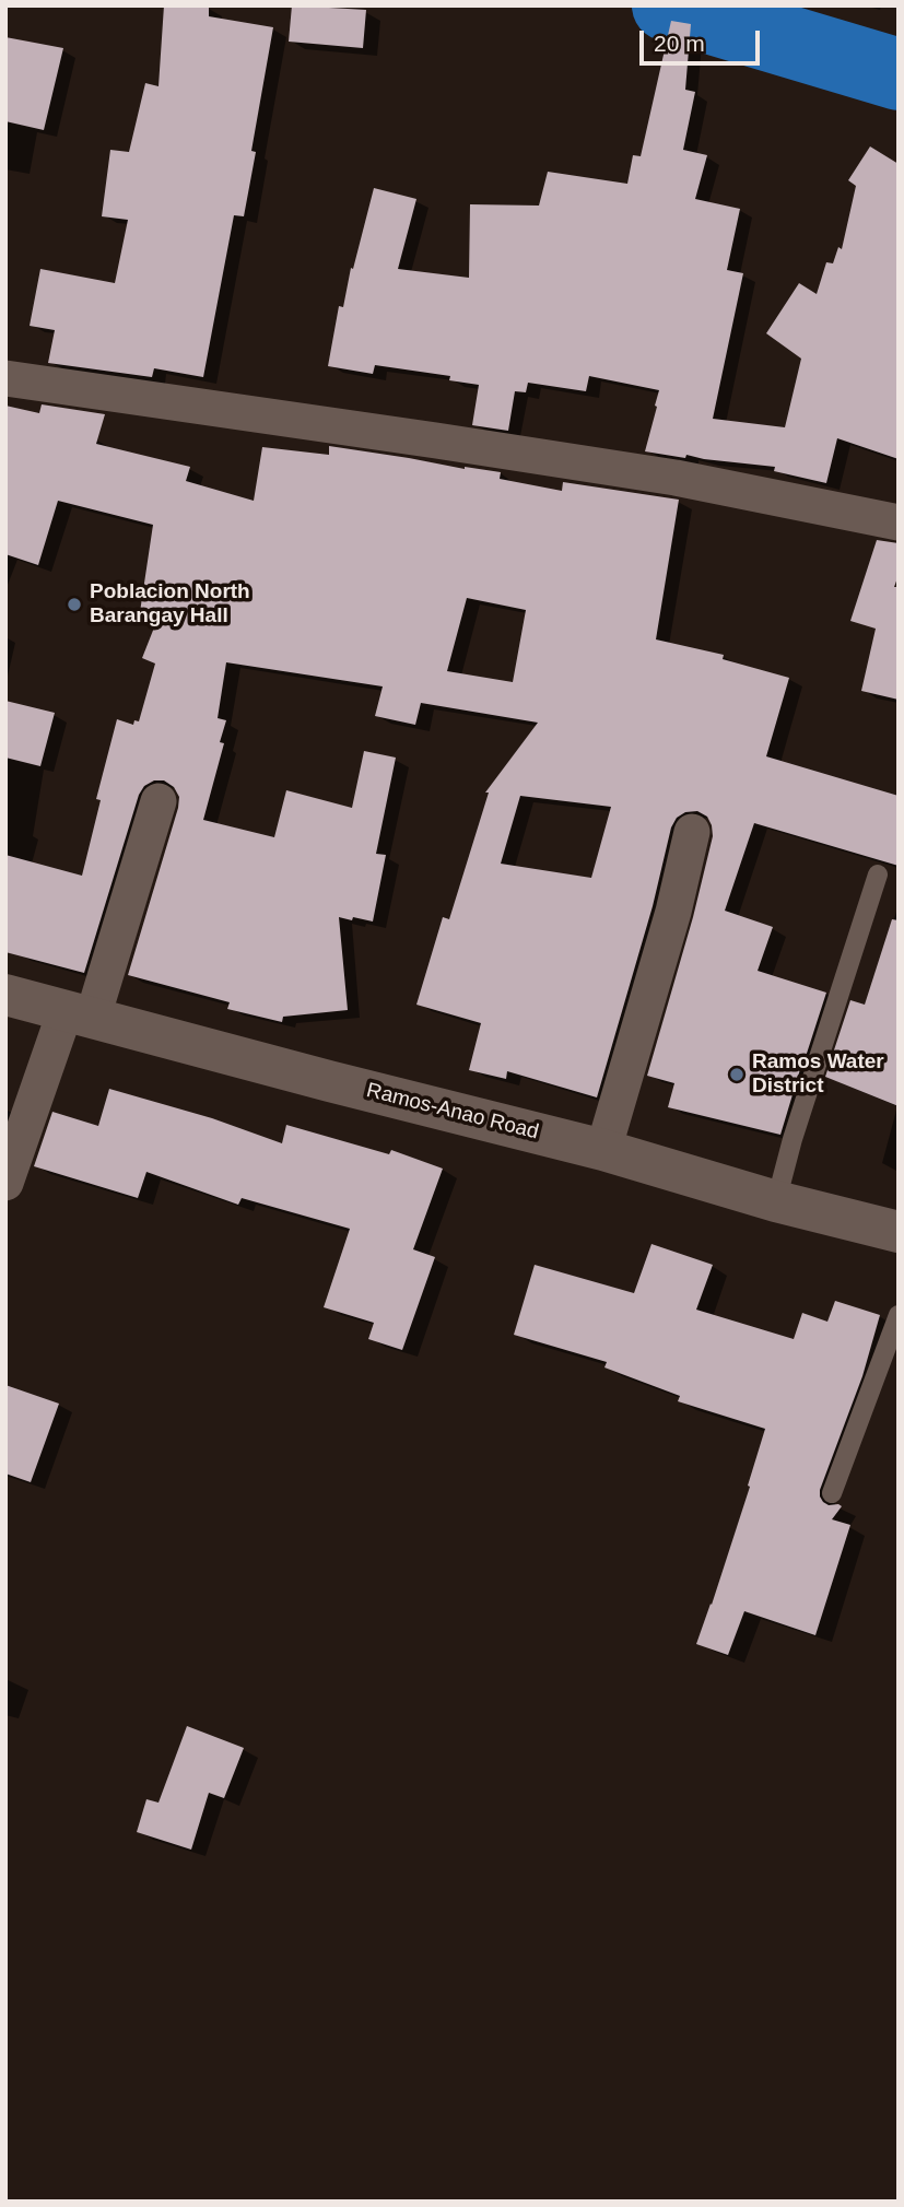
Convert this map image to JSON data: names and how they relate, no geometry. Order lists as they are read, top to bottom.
{
  "streets": {
    "main road": ["Ramos-Anao Road"]
  },
  "places": ["Poblacion North Barangay Hall", "Ramos Water District"],
  "scale_bar": "20 m"
}
